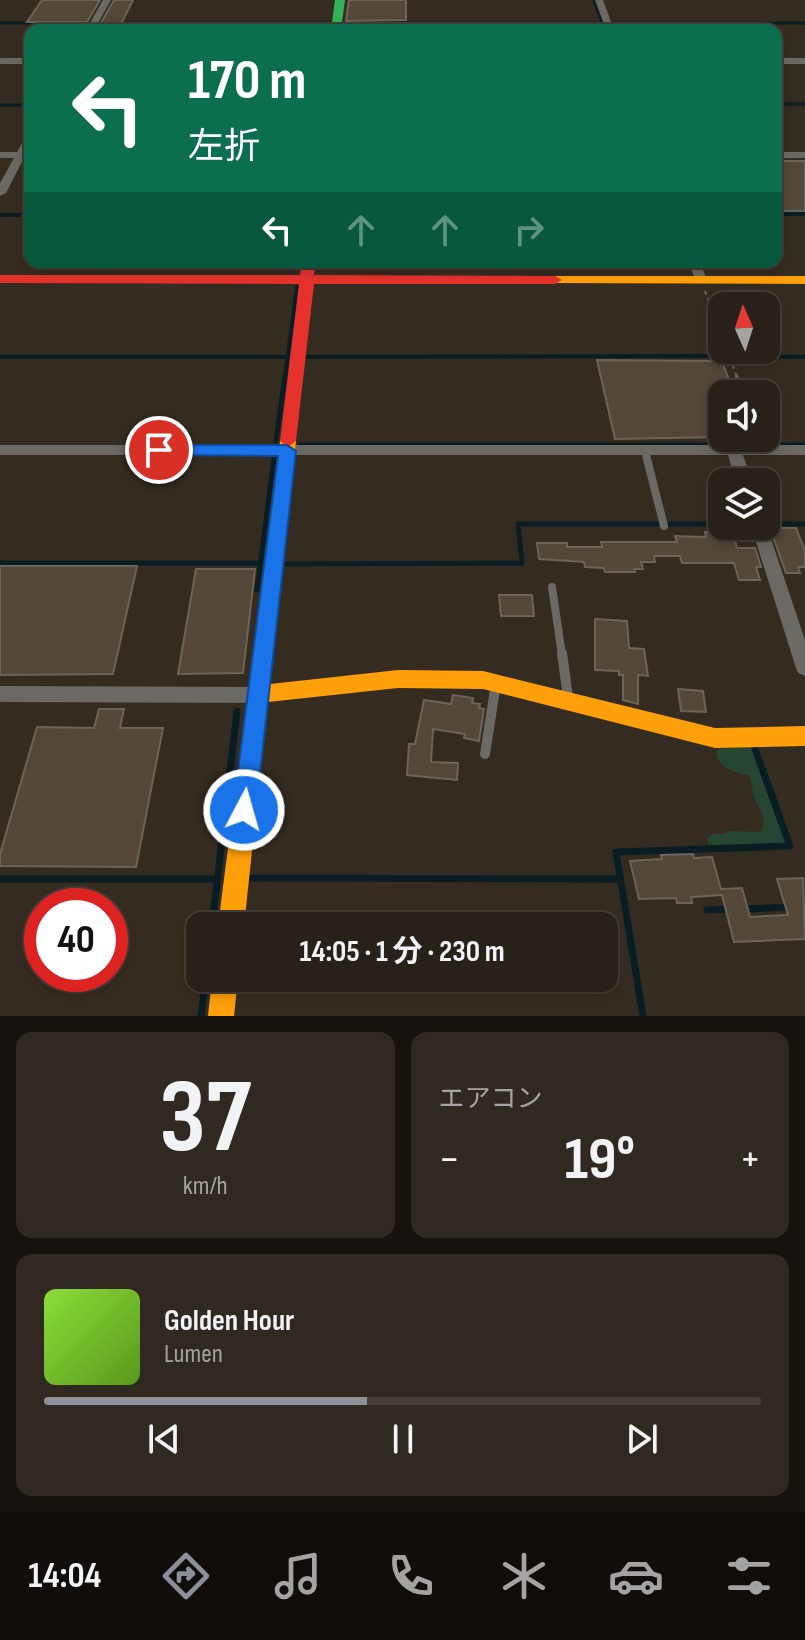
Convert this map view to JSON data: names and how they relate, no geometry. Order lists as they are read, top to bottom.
{
  "north": "top",
  "page": {
    "turn": ["170 m", "左折"],
    "limit": "40",
    "trip": "14:05 · 1 分 · 230 m",
    "tile": [
      ["37", "km/h"],
      "エアコン"
    ],
    "heat": ["−", "19°", "+"],
    "song": ["Golden Hour", "Lumen"],
    "tabs": "14:04"
  }
}
